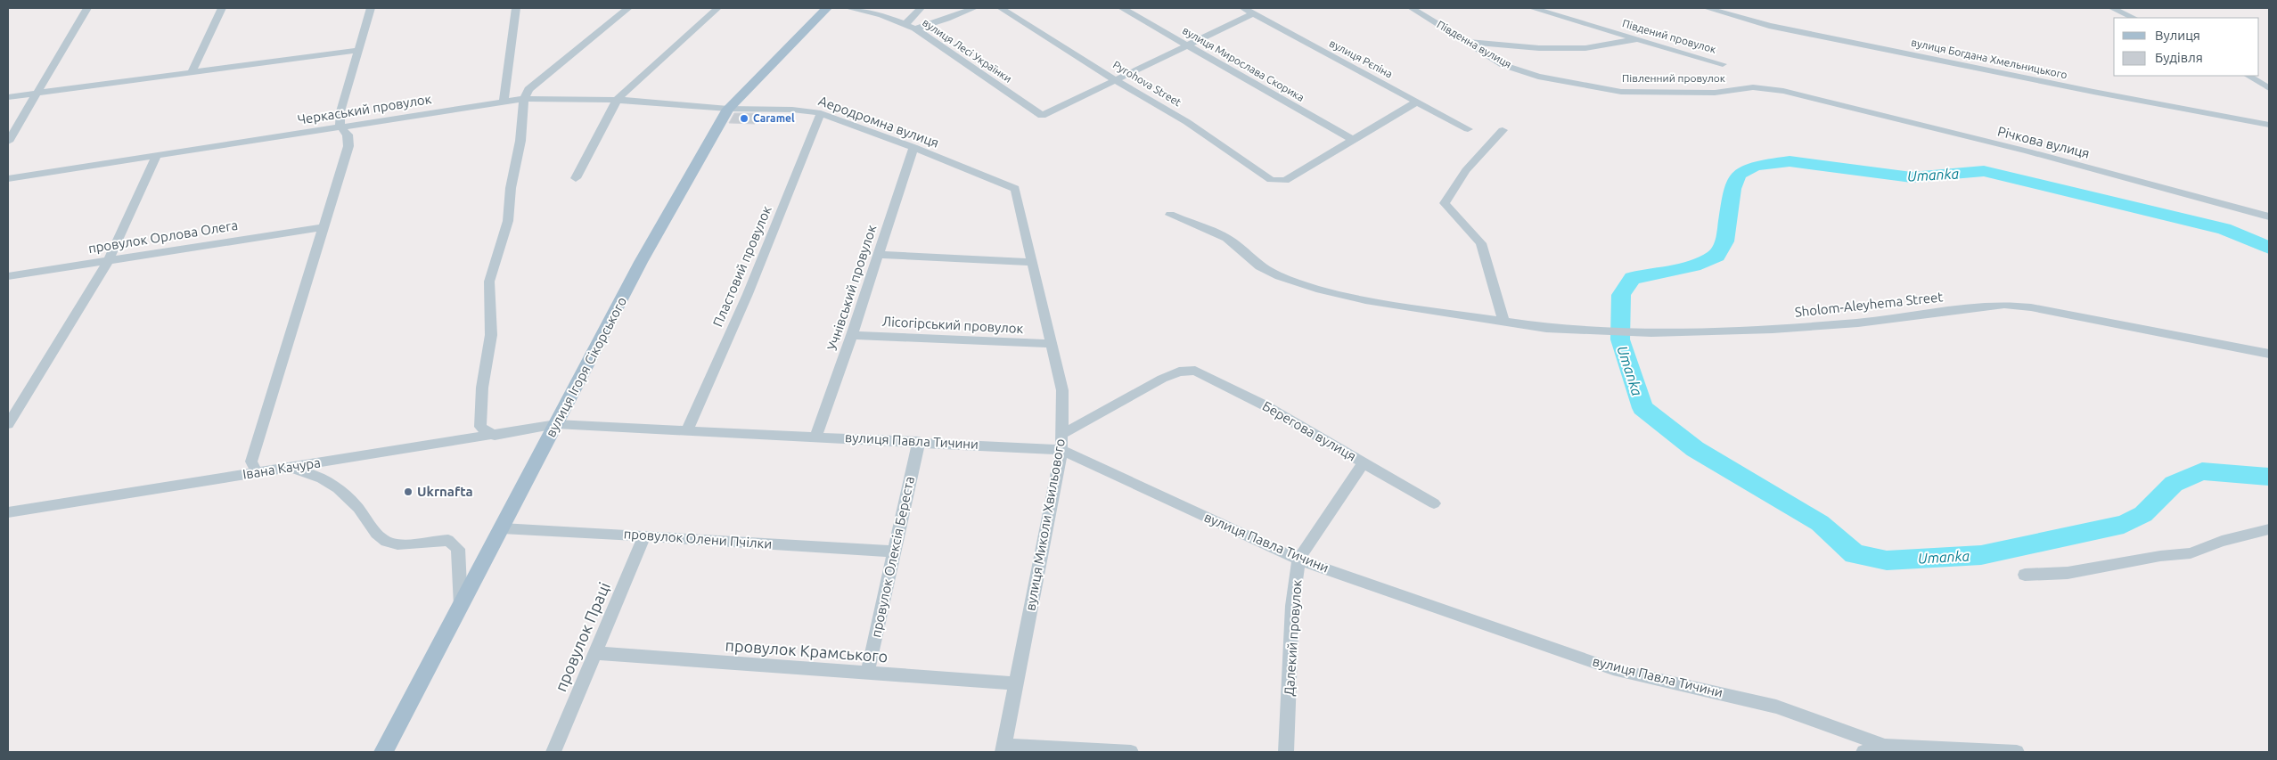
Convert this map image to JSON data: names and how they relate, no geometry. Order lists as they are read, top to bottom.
{
  "streets": {
    "main road": ["вулиця Ігоря Сікорського"],
    "street": [
      "Південий провулок",
      "Південна вулиця",
      "вулиця Лесі Українки",
      "вулиця Рєпіна",
      "вулиця Богдана Хмельницького",
      "вулиця Мирослава Скорика",
      "Півленний провулок",
      "Pyrohova Street",
      "Черкаський провулок",
      "Аеродромна вулиця",
      "Річкова вулиця",
      "провулок Орлова Олега",
      "Пластовий провулок",
      "Учнівський провулок",
      "Sholom-Aleyhema Street",
      "Лісогірський провулок",
      "Берегова вулиця",
      "вулиця Павла Тичини",
      "Івана Качура",
      "вулиця Миколи Хвильового",
      "провулок Олени Пчілки",
      "провулок Олексія Береста",
      "провулок Праці",
      "Далекий провулок",
      "провулок Крамського"
    ]
  },
  "crossings": [
    ["Південна вулиця", "Півленний провулок"],
    ["вулиця Мирослава Скорика", "Pyrohova Street"],
    ["Півленний провулок", "Річкова вулиця"],
    ["Черкаський провулок", "Аеродромна вулиця"],
    ["Черкаський провулок", "вулиця Ігоря Сікорського"],
    ["Аеродромна вулиця", "Пластовий провулок"],
    ["Аеродромна вулиця", "Учнівський провулок"],
    ["Аеродромна вулиця", "вулиця Ігоря Сікорського"],
    ["Аеродромна вулиця", "вулиця Миколи Хвильового"],
    ["Пластовий провулок", "вулиця Павла Тичини"],
    ["Учнівський провулок", "Лісогірський провулок"],
    ["Учнівський провулок", "вулиця Павла Тичини"],
    ["Лісогірський провулок", "вулиця Миколи Хвильового"],
    ["вулиця Ігоря Сікорського", "вулиця Павла Тичини"],
    ["вулиця Ігоря Сікорського", "Івана Качура"],
    ["вулиця Ігоря Сікорського", "провулок Олени Пчілки"],
    ["Берегова вулиця", "вулиця Миколи Хвильового"],
    ["Берегова вулиця", "Далекий провулок"],
    ["вулиця Павла Тичини", "Івана Качура"],
    ["вулиця Павла Тичини", "вулиця Миколи Хвильового"],
    ["вулиця Павла Тичини", "провулок Олексія Береста"],
    ["вулиця Павла Тичини", "Далекий провулок"],
    ["вулиця Миколи Хвильового", "провулок Крамського"],
    ["провулок Олени Пчілки", "провулок Олексія Береста"],
    ["провулок Олени Пчілки", "провулок Праці"],
    ["провулок Олексія Береста", "провулок Крамського"],
    ["провулок Праці", "провулок Крамського"]
  ],
  "water": ["Umanka"],
  "places": ["Caramel", "Ukrnafta"],
  "legend": ["Вулиця", "Будівля"]
}
